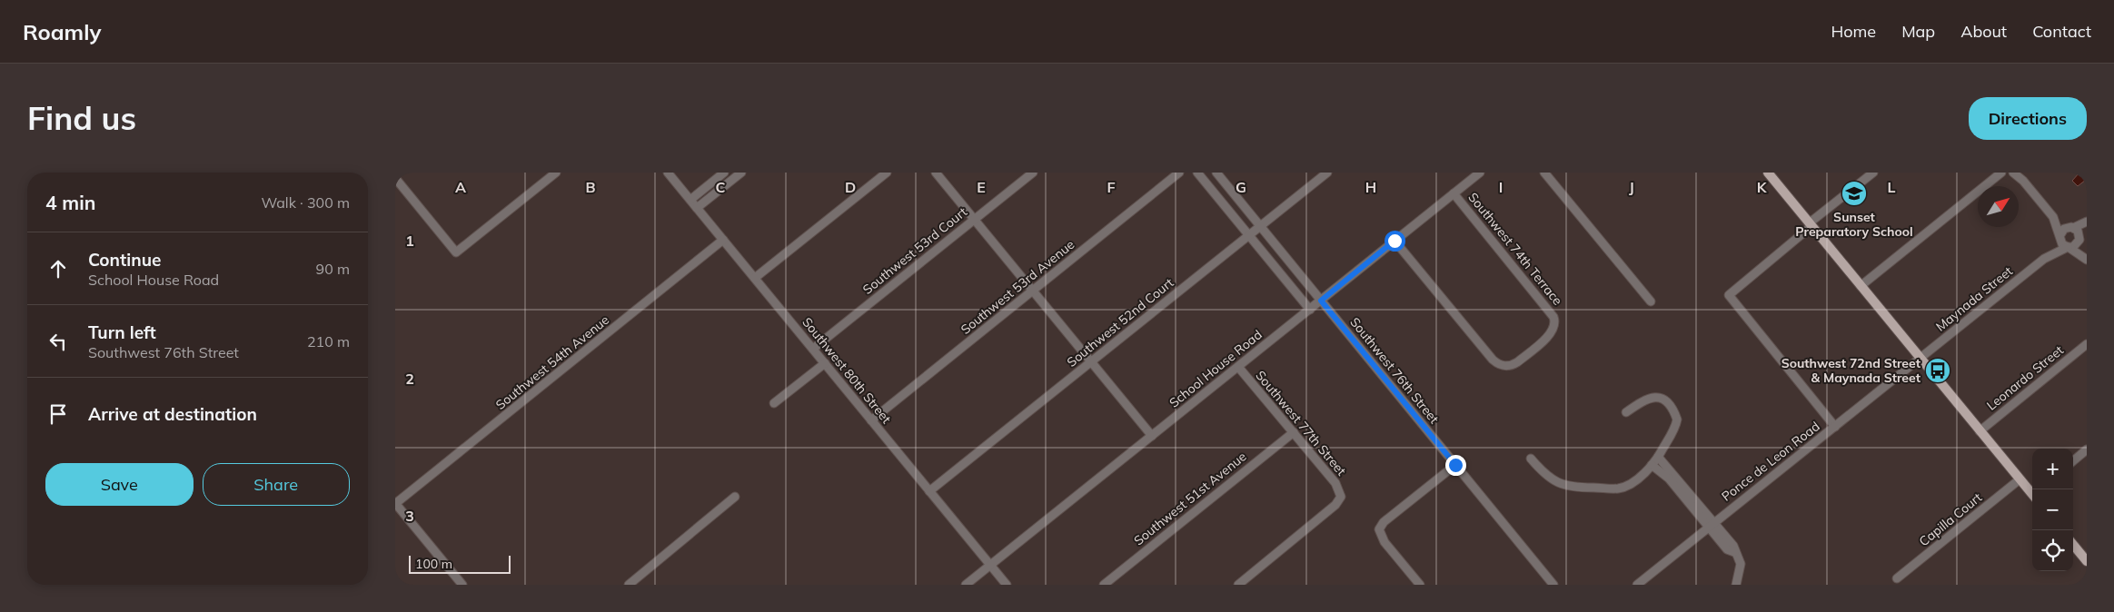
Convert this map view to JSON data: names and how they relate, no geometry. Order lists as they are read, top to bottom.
{
  "streets": {
    "street": [
      "Southwest 74th Terrace",
      "Southwest 53rd Court",
      "Southwest 53rd Avenue",
      "Maynada Street",
      "Southwest 52nd Court",
      "Southwest 54th Avenue",
      "School House Road",
      "Southwest 80th Street",
      "Southwest 76th Street",
      "Leonardo Street",
      "Southwest 77th Street",
      "Ponce de Leon Road",
      "Southwest 51st Avenue",
      "Capilla Court"
    ]
  },
  "crossings": [
    ["Southwest 74th Terrace", "School House Road"],
    ["Southwest 53rd Court", "Southwest 80th Street"],
    ["Southwest 53rd Avenue", "Southwest 80th Street"],
    ["Maynada Street", "Ponce de Leon Road"],
    ["Southwest 52nd Court", "Southwest 80th Street"],
    ["Southwest 52nd Court", "Southwest 76th Street"],
    ["Southwest 54th Avenue", "Southwest 80th Street"],
    ["School House Road", "Southwest 80th Street"],
    ["School House Road", "Southwest 76th Street"],
    ["School House Road", "Southwest 77th Street"],
    ["Southwest 77th Street", "Southwest 51st Avenue"]
  ],
  "places": {
    "school or university": ["Sunset Preparatory School"],
    "bus stop": ["Southwest 72nd Street & Maynada Street"]
  },
  "scale_bar": "100 m",
  "north": "top right",
  "page": {
    "header": "Roamly",
    "nav": [
      "Home",
      "Map",
      "About",
      "Contact"
    ],
    "buttons": [
      "Directions",
      ["Save", "Share"]
    ],
    "title": "Find us",
    "heading": ["4 min", "Walk · 300 m"],
    "list": [
      ["Continue", "School House Road", "90 m"],
      ["Turn left", "Southwest 76th Street", "210 m"],
      "Arrive at destination"
    ],
    "map_buttons": ["+", "−"],
    "scale": "100 m"
  },
  "grid": {
    "columns": [
      "A",
      "B",
      "C",
      "D",
      "E",
      "F",
      "G",
      "H",
      "I",
      "J",
      "K",
      "L"
    ],
    "rows": ["1", "2", "3"]
  }
}
